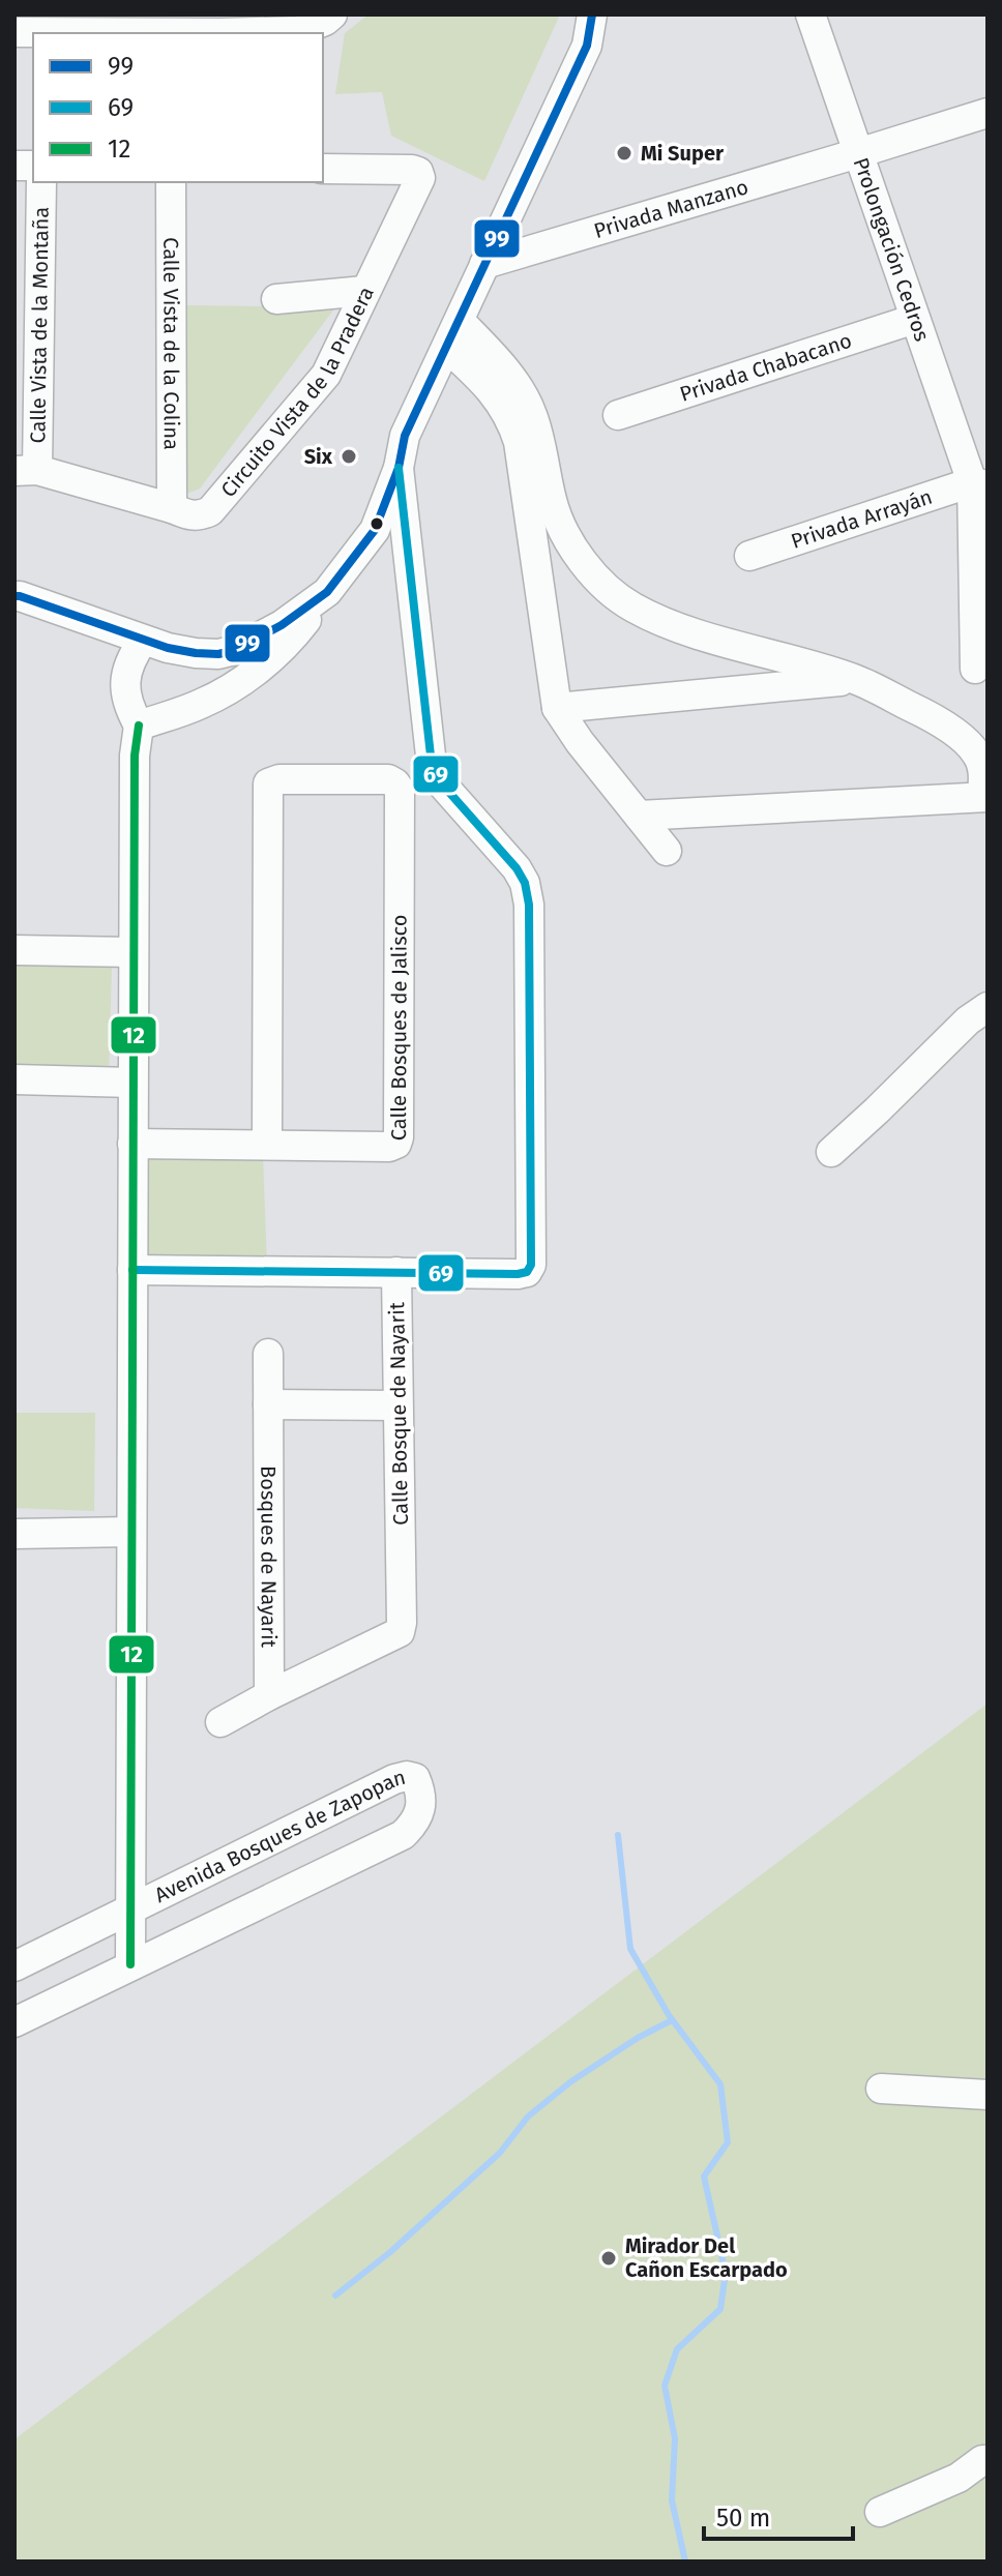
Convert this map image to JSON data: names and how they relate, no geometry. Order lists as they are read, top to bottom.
{
  "streets": {
    "street": [
      "Privada Manzano",
      "Prolongación Cedros",
      "Calle Vista de la Montaña",
      "Calle Vista de la Colina",
      "Privada Chabacano",
      "Circuito Vista de la Pradera",
      "Privada Arrayán",
      "Calle Bosques de Jalisco",
      "Calle Bosque de Nayarit",
      "Bosques de Nayarit",
      "Avenida Bosques de Zapopan"
    ]
  },
  "crossings": [
    ["Privada Manzano", "Prolongación Cedros"],
    ["Prolongación Cedros", "Privada Chabacano"],
    ["Prolongación Cedros", "Privada Arrayán"],
    ["Calle Vista de la Montaña", "Circuito Vista de la Pradera"],
    ["Calle Vista de la Colina", "Circuito Vista de la Pradera"],
    ["Calle Bosque de Nayarit", "Bosques de Nayarit"]
  ],
  "places": ["Mi Super", "Six", "Mirador Del Cañon Escarpado"],
  "lines": ["transit line 99", "transit line 69", "transit line 12"],
  "legend": ["99", "69", "12"],
  "scale_bar": "50 m"
}
